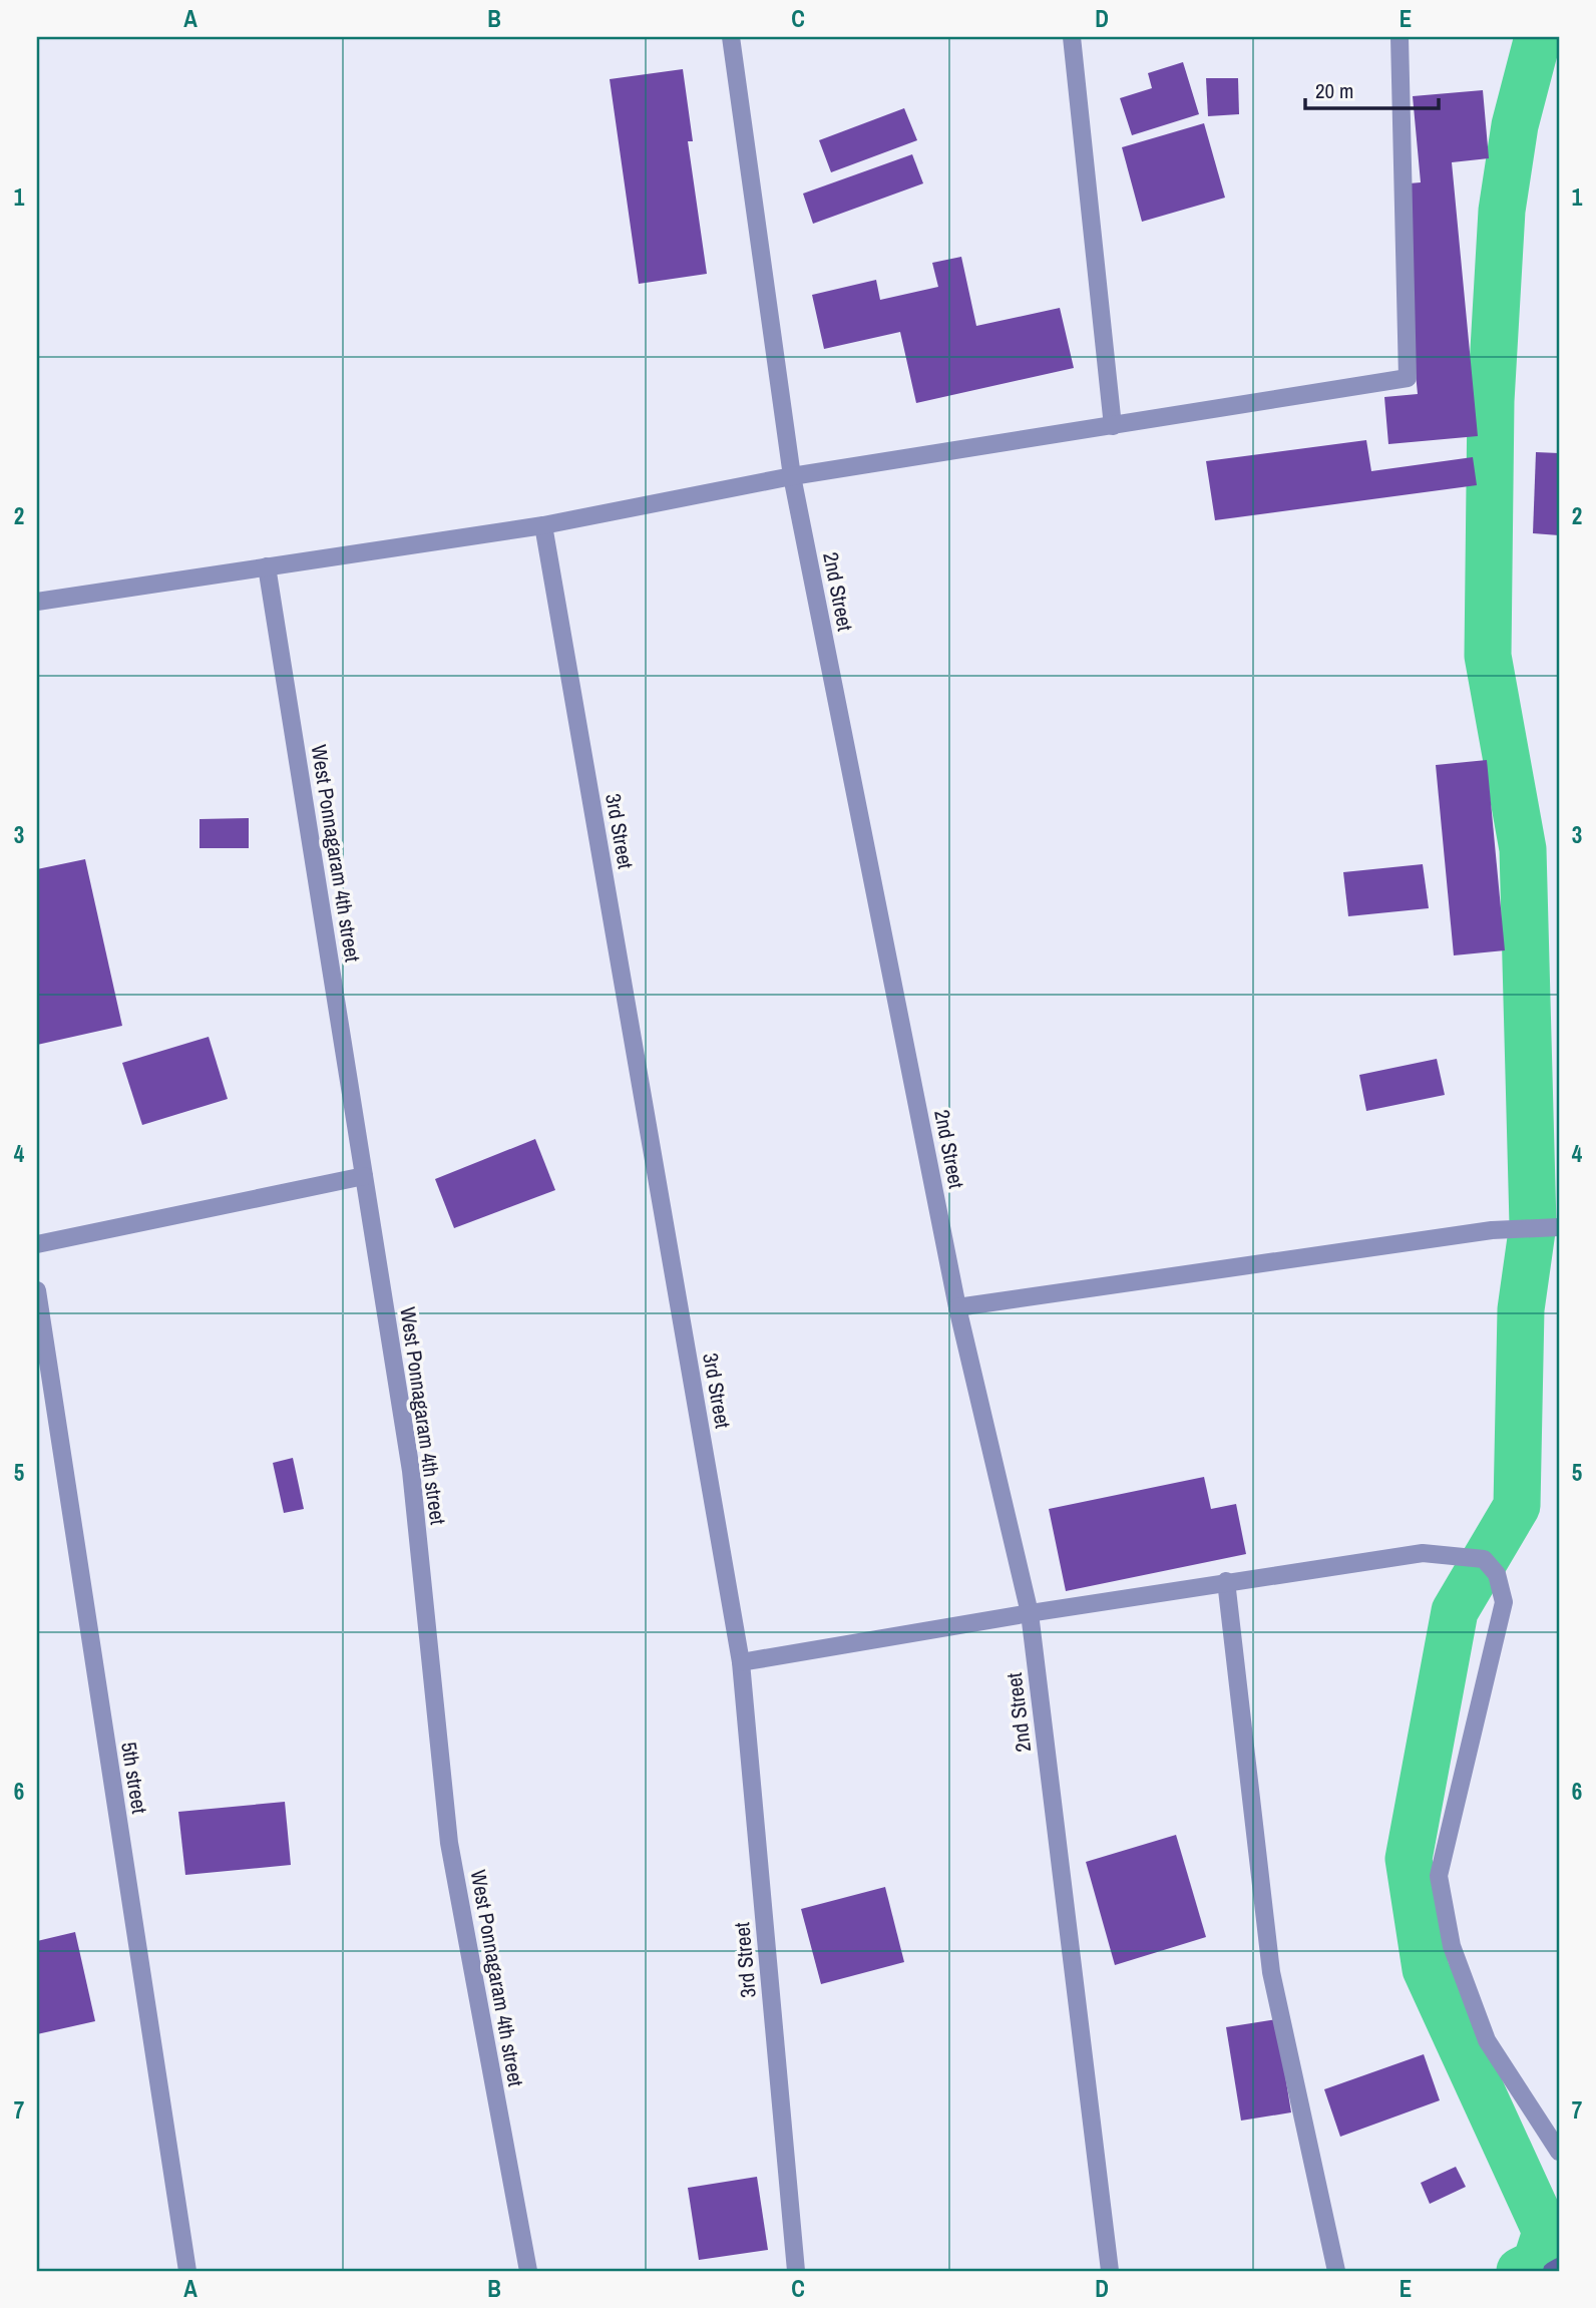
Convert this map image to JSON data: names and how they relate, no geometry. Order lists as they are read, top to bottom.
{
  "streets": {
    "street": [
      "2nd Street",
      "3rd Street",
      "West Ponnagaram 4th street",
      "5th street"
    ]
  },
  "scale_bar": "20 m",
  "grid": {
    "columns": [
      "A",
      "B",
      "C",
      "D",
      "E"
    ],
    "rows": [
      "1",
      "2",
      "3",
      "4",
      "5",
      "6",
      "7"
    ]
  }
}
